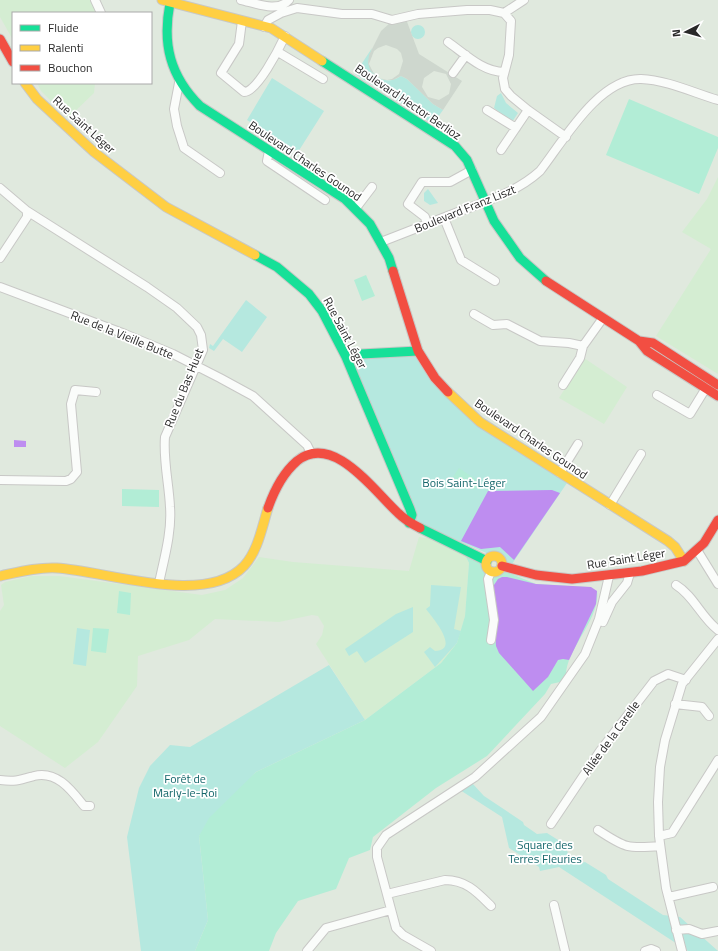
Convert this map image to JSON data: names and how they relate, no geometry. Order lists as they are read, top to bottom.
{
  "streets": {
    "street": [
      "Boulevard Hector Berlioz",
      "Rue Saint Léger",
      "Boulevard Charles Gounod",
      "Boulevard Franz Liszt",
      "Rue de la Vieille Butte",
      "Rue du Bas Huet",
      "Allée de la Carelle"
    ]
  },
  "crossings": [
    ["Boulevard Hector Berlioz", "Boulevard Charles Gounod"],
    ["Boulevard Hector Berlioz", "Boulevard Franz Liszt"],
    ["Rue Saint Léger", "Boulevard Charles Gounod"],
    ["Boulevard Charles Gounod", "Boulevard Franz Liszt"],
    ["Rue de la Vieille Butte", "Rue du Bas Huet"]
  ],
  "parks": ["Bois Saint-Léger", "Forêt de Marly-le-Roi", "Square des Terres Fleuries"],
  "legend": ["Fluide", "Ralenti", "Bouchon"],
  "north": "left"
}
